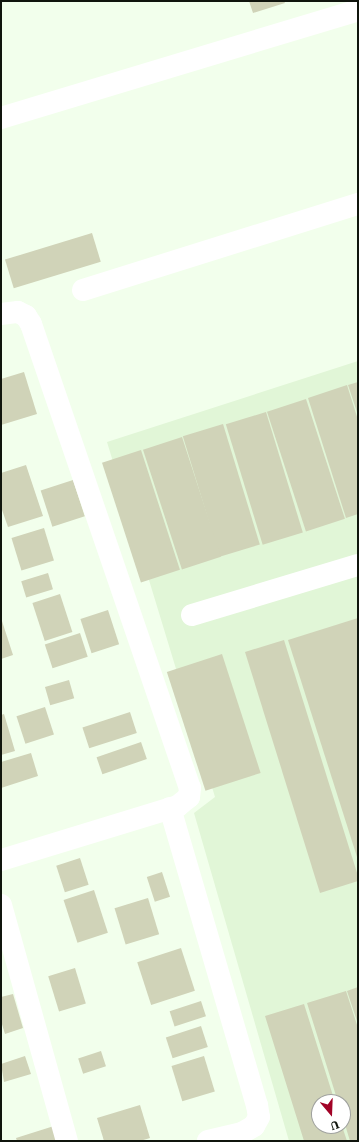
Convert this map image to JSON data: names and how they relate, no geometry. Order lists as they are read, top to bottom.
{
  "north": "bottom"
}
